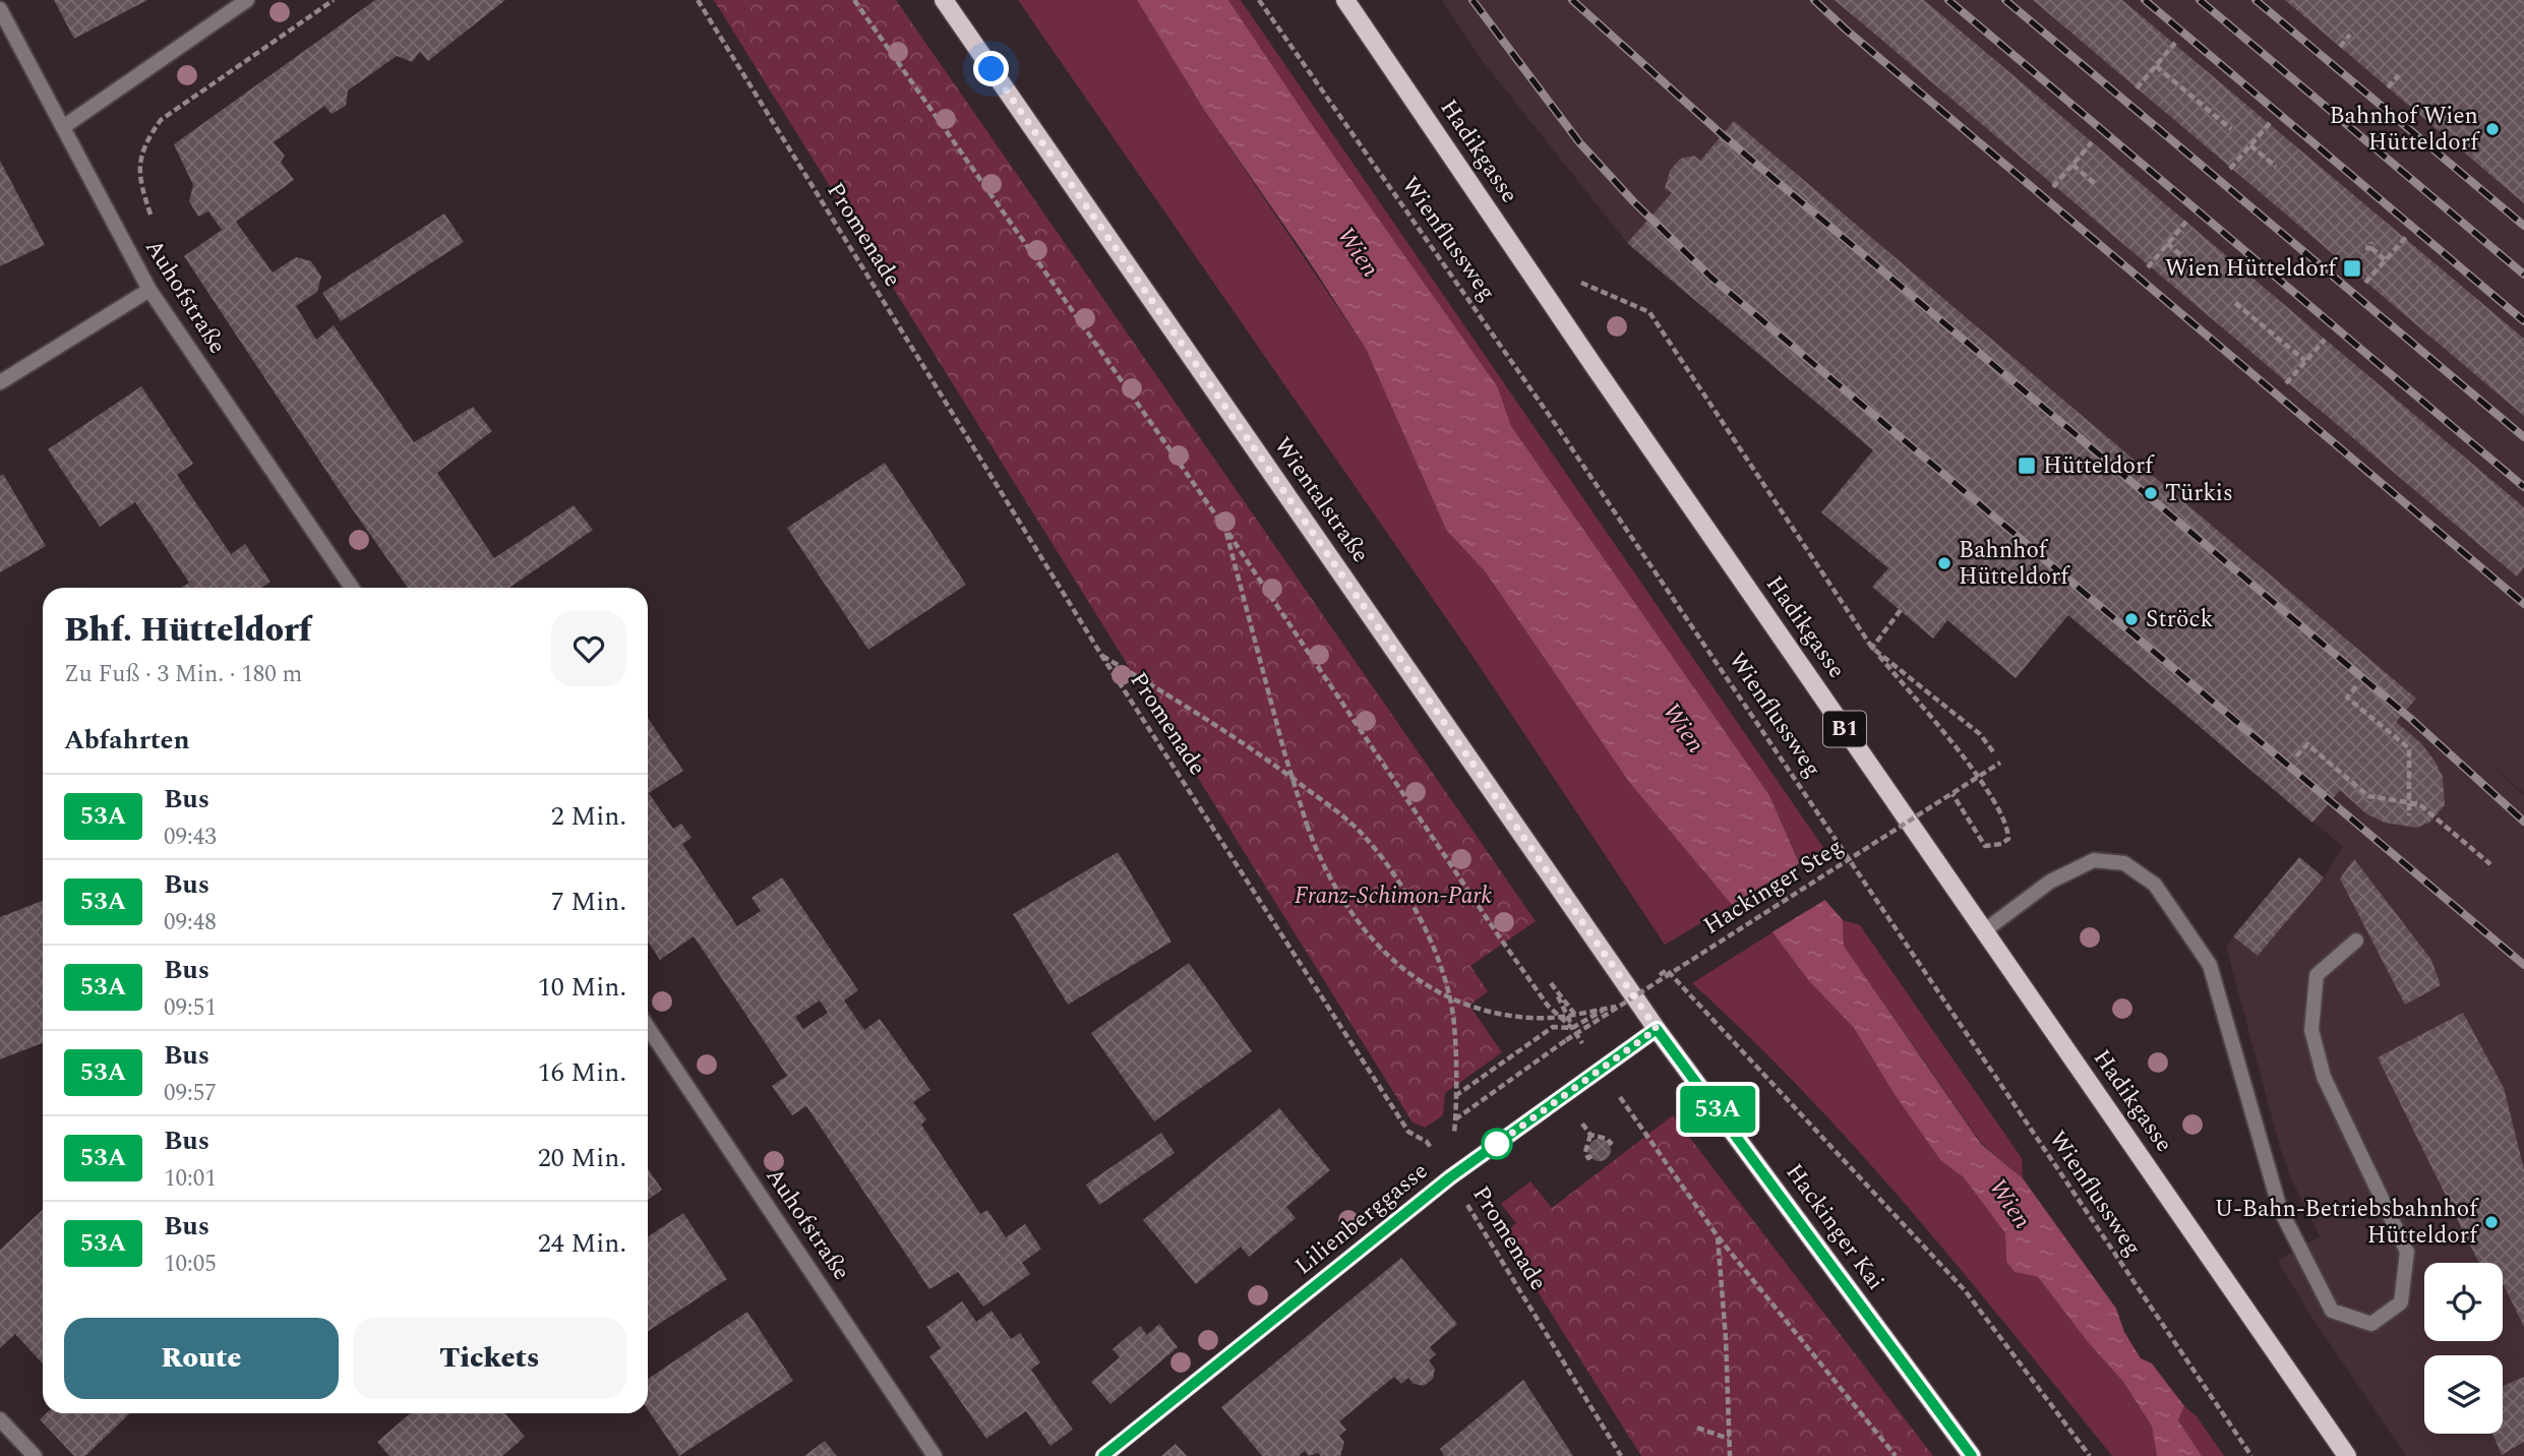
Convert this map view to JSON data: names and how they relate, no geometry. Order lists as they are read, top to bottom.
{
  "streets": {
    "main road": [
      "Hadikgasse",
      "Wientalstraße",
      "B1",
      "Hackinger Kai"
    ],
    "street": ["Auhofstraße", "Lilienberggasse"],
    "path": ["Promenade", "Wienflussweg", "Hackinger Steg"]
  },
  "crossings": [
    ["Promenade", "Lilienberggasse"],
    ["Wientalstraße", "Lilienberggasse"],
    ["Wientalstraße", "Hackinger Kai"],
    ["Lilienberggasse", "Hackinger Kai"]
  ],
  "water": ["Wien"],
  "parks": ["Franz-Schimon-Park"],
  "places": {
    "other": [
      "Bahnhof Wien Hütteldorf",
      "Türkis",
      "Bahnhof Hütteldorf",
      "Ströck",
      "U-Bahn-Betriebsbahnhof Hütteldorf"
    ],
    "transit": ["Wien Hütteldorf", "Hütteldorf"]
  },
  "lines": ["bus line 53A"],
  "page": {
    "on_map": "53A",
    "heading": [
      ["Bhf. Hütteldorf", "Zu Fuß · 3 Min. · 180 m"],
      "Abfahrten"
    ],
    "list": [
      {
        "mark": "53A",
        "name": "Bus",
        "note": "09:43",
        "value": "2 Min."
      },
      {
        "mark": "53A",
        "name": "Bus",
        "note": "09:48",
        "value": "7 Min."
      },
      {
        "mark": "53A",
        "name": "Bus",
        "note": "09:51",
        "value": "10 Min."
      },
      {
        "mark": "53A",
        "name": "Bus",
        "note": "09:57",
        "value": "16 Min."
      },
      {
        "mark": "53A",
        "name": "Bus",
        "note": "10:01",
        "value": "20 Min."
      },
      {
        "mark": "53A",
        "name": "Bus",
        "note": "10:05",
        "value": "24 Min."
      }
    ],
    "buttons": ["Route", "Tickets"]
  }
}
